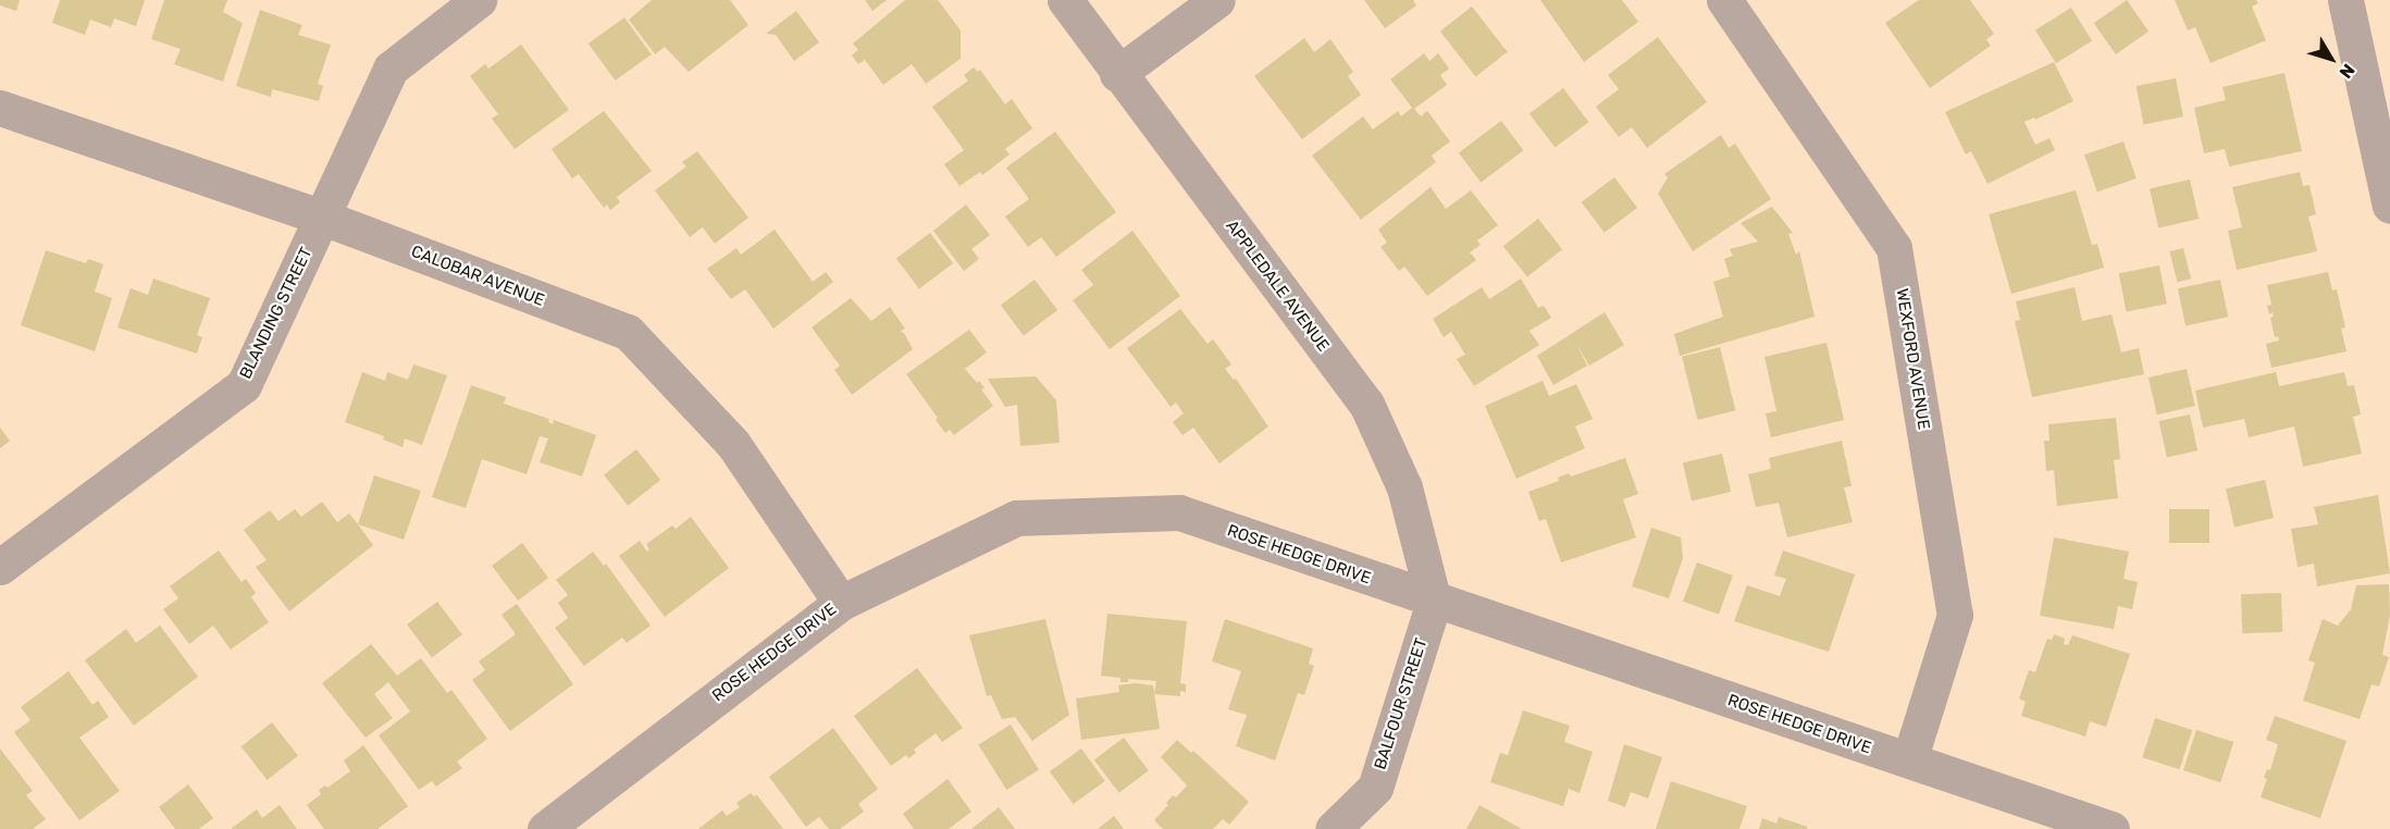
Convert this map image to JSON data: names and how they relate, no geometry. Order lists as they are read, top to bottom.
{
  "streets": {
    "street": [
      "CALOBAR AVENUE",
      "APPLEDALE AVENUE",
      "BLANDING STREET",
      "WEXFORD AVENUE",
      "ROSE HEDGE DRIVE",
      "BALFOUR STREET"
    ]
  },
  "crossings": [
    ["CALOBAR AVENUE", "BLANDING STREET"],
    ["CALOBAR AVENUE", "ROSE HEDGE DRIVE"],
    ["APPLEDALE AVENUE", "ROSE HEDGE DRIVE"],
    ["APPLEDALE AVENUE", "BALFOUR STREET"],
    ["WEXFORD AVENUE", "ROSE HEDGE DRIVE"],
    ["ROSE HEDGE DRIVE", "BALFOUR STREET"]
  ],
  "north": "bottom right"
}
